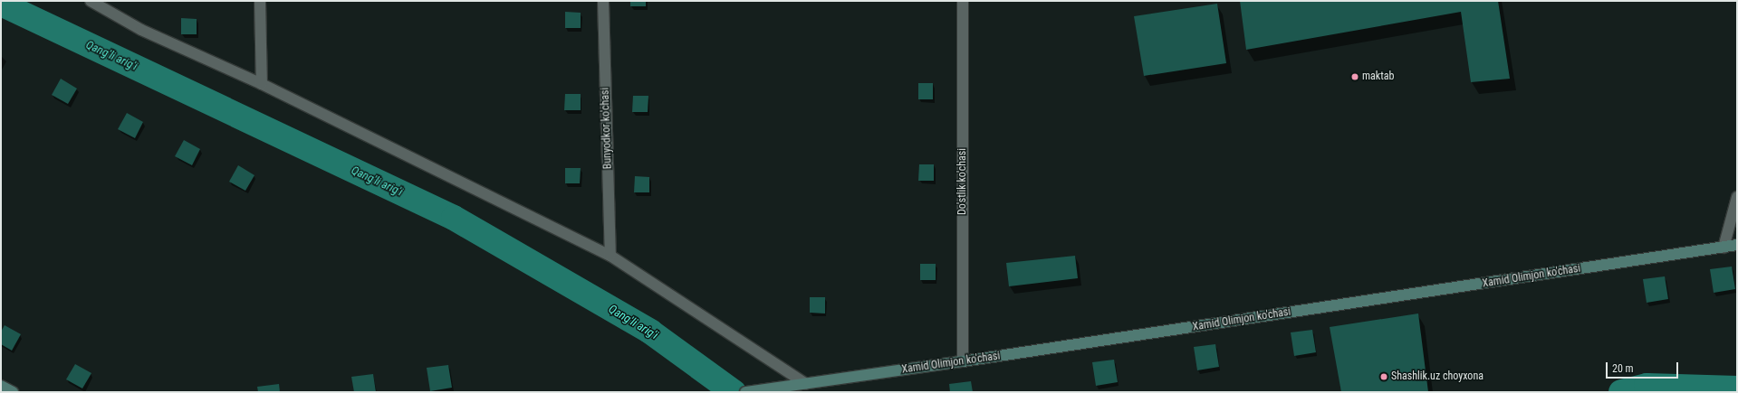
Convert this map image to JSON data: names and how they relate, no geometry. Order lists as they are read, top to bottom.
{
  "streets": {
    "main road": ["Xamid Olimjon ko'chasi"],
    "street": ["Bunyodkor ko'chasi", "Do'stlik ko'chasi"]
  },
  "crossings": [
    ["Do'stlik ko'chasi", "Xamid Olimjon ko'chasi"]
  ],
  "water": ["Qang'li arig'i"],
  "places": ["maktab", "Shashlik.uz choyxona"],
  "scale_bar": "20 m"
}
